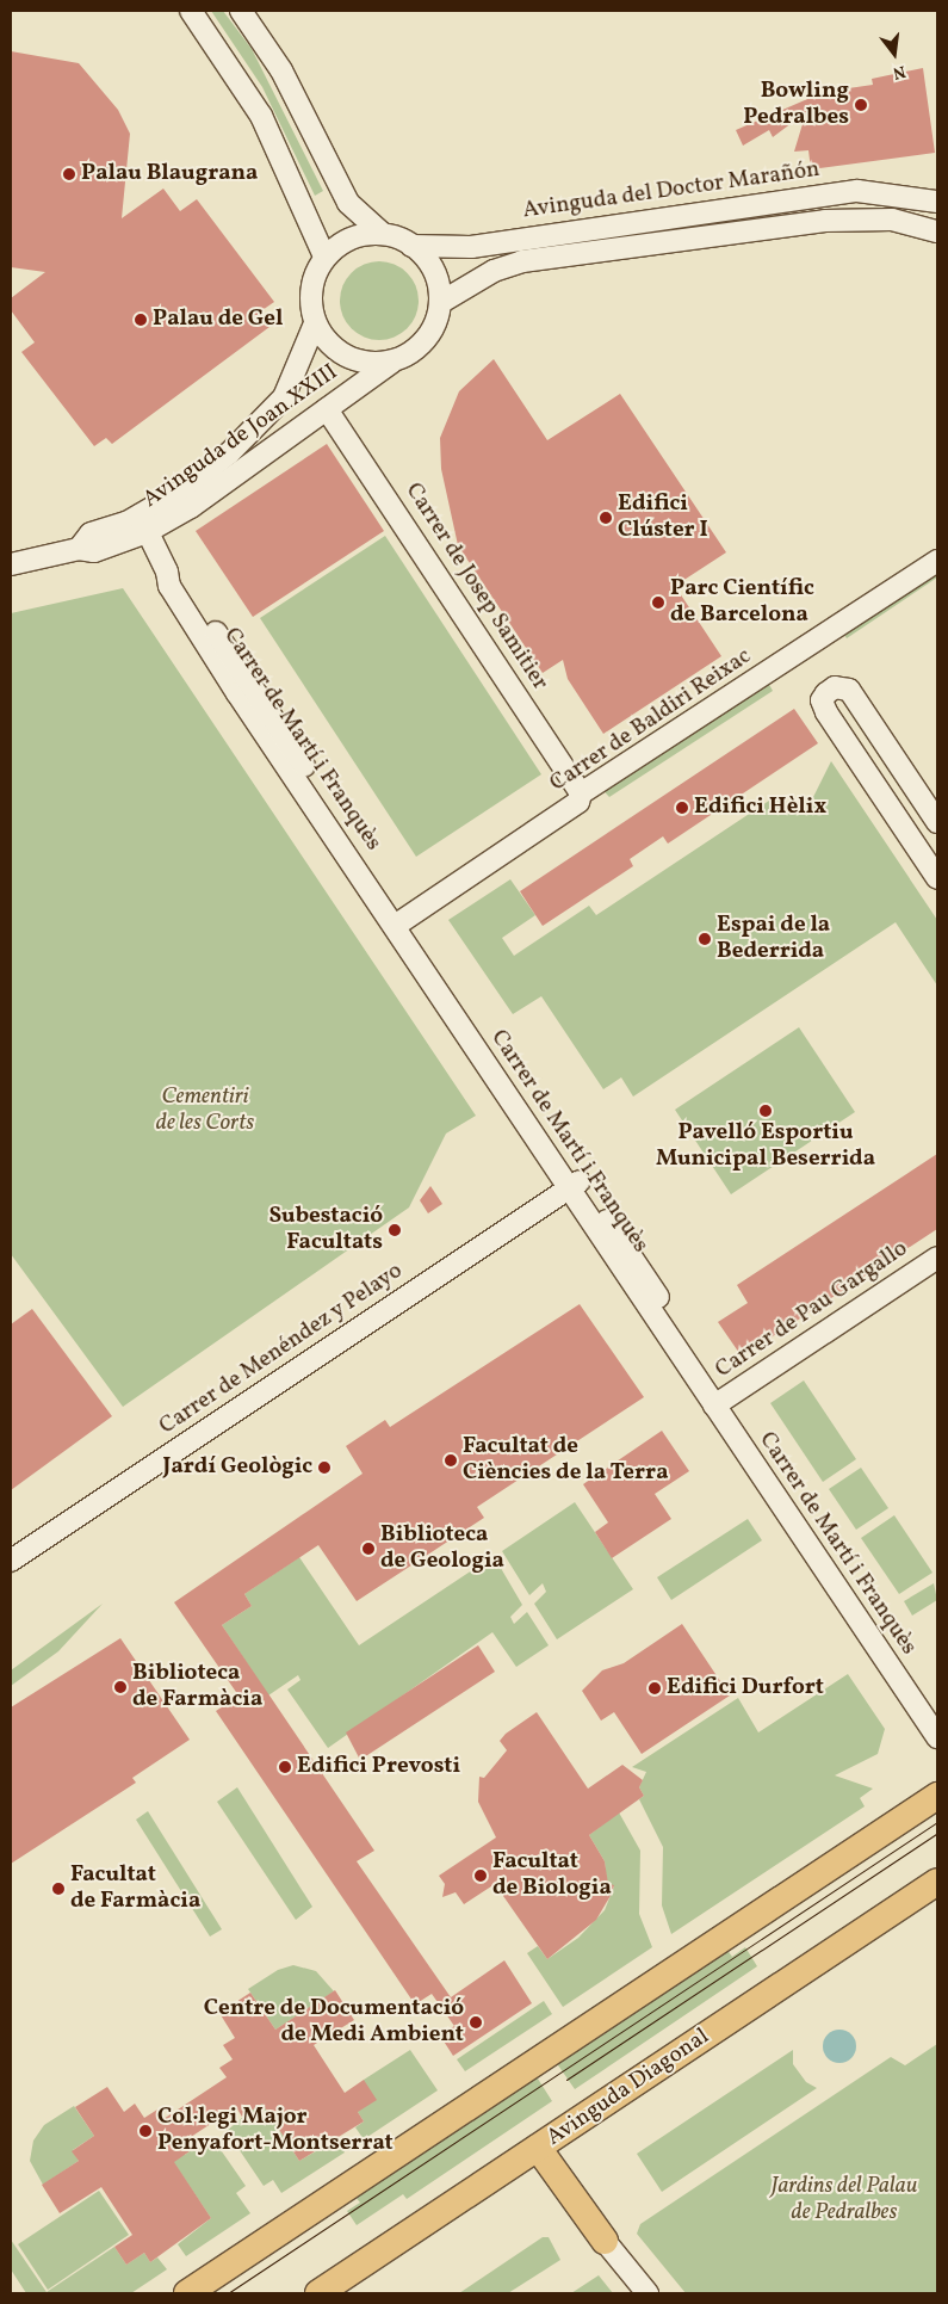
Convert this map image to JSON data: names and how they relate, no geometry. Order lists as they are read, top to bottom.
{
  "streets": {
    "main road": ["Avinguda Diagonal"],
    "street": [
      "Avinguda del Doctor Marañón",
      "Avinguda de Joan XXIII",
      "Carrer de Josep Samitier",
      "Carrer de Baldiri Reixac",
      "Carrer de Martí i Franquès",
      "Carrer de Pau Gargallo",
      "Carrer de Menéndez y Pelayo"
    ]
  },
  "crossings": [
    ["Avinguda del Doctor Marañón", "Avinguda de Joan XXIII"],
    ["Avinguda de Joan XXIII", "Carrer de Josep Samitier"],
    ["Avinguda de Joan XXIII", "Carrer de Martí i Franquès"],
    ["Carrer de Josep Samitier", "Carrer de Baldiri Reixac"],
    ["Carrer de Baldiri Reixac", "Carrer de Martí i Franquès"],
    ["Carrer de Martí i Franquès", "Carrer de Pau Gargallo"],
    ["Carrer de Martí i Franquès", "Carrer de Menéndez y Pelayo"]
  ],
  "parks": ["Cementiri de les Corts", "Jardins del Palau de Pedralbes"],
  "places": [
    "Bowling Pedralbes",
    "Palau Blaugrana",
    "Palau de Gel",
    "Edifici Clúster I",
    "Parc Científic de Barcelona",
    "Edifici Hèlix",
    "Espai de la Bederrida",
    "Pavelló Esportiu Municipal Beserrida",
    "Subestació Facultats",
    "Facultat de Ciències de la Terra",
    "Jardí Geològic",
    "Biblioteca de Geologia",
    "Biblioteca de Farmàcia",
    "Edifici Durfort",
    "Edifici Prevosti",
    "Facultat de Biologia",
    "Facultat de Farmàcia",
    "Centre de Documentació de Medi Ambient",
    "Col·legi Major Penyafort-Montserrat"
  ],
  "north": "bottom"
}
